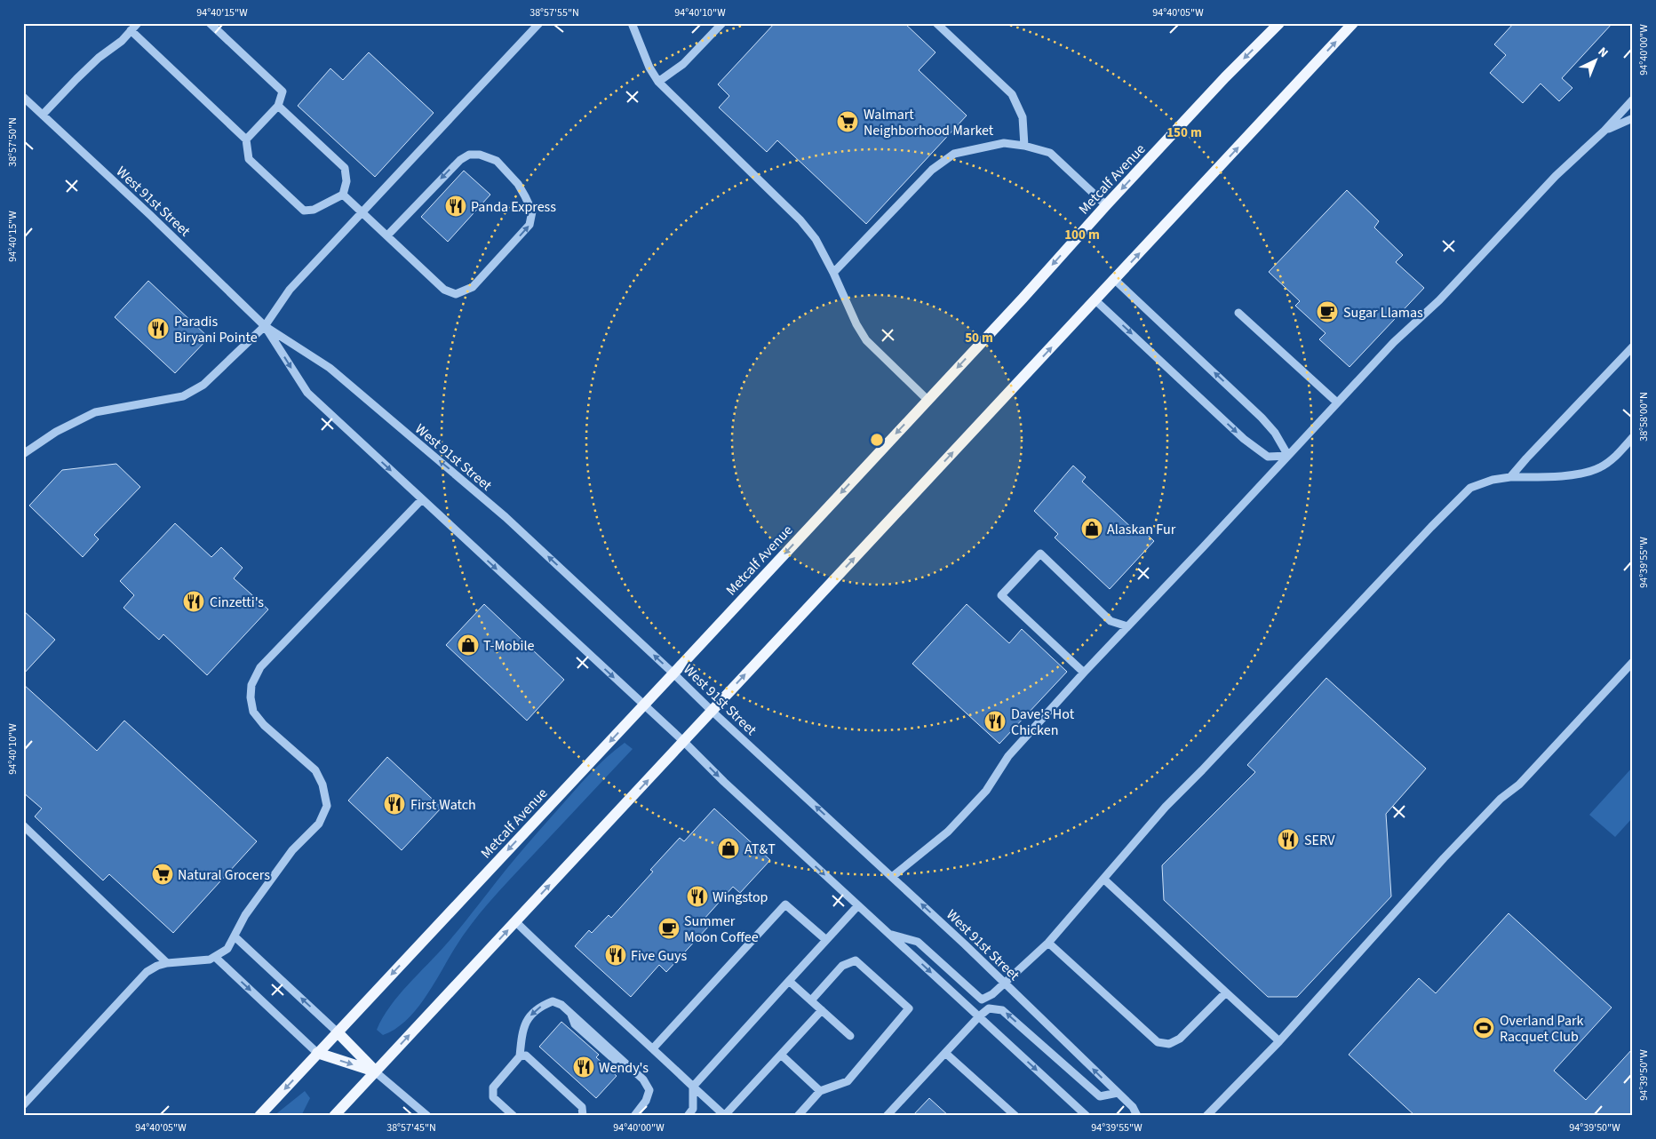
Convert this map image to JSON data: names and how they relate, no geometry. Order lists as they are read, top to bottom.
{
  "streets": {
    "main road": ["Metcalf Avenue"],
    "street": ["West 91st Street"]
  },
  "crossings": [
    ["Metcalf Avenue", "West 91st Street"]
  ],
  "places": {
    "supermarket": ["Walmart Neighborhood Market", "Natural Grocers"],
    "restaurant": [
      "Panda Express",
      "Paradis Biryani Pointe",
      "Cinzetti's",
      "Dave's Hot Chicken",
      "First Watch",
      "SERV",
      "Wingstop",
      "Five Guys",
      "Wendy's"
    ],
    "cafe": ["Sugar Llamas", "Summer Moon Coffee"],
    "shop": ["Alaskan Fur", "T-Mobile", "AT&T"],
    "sports": ["Overland Park Racquet Club"]
  },
  "north": "top right",
  "coordinates": [
    "94°40'15\"W",
    "38°57'55\"N",
    "94°40'10\"W",
    "94°40'05\"W",
    "94°40'00\"W",
    "38°57'50\"N",
    "38°58'00\"N",
    "94°39'55\"W",
    "94°39'50\"W",
    "38°57'45\"N"
  ],
  "rings": ["150 m", "100 m", "50 m"]
}
